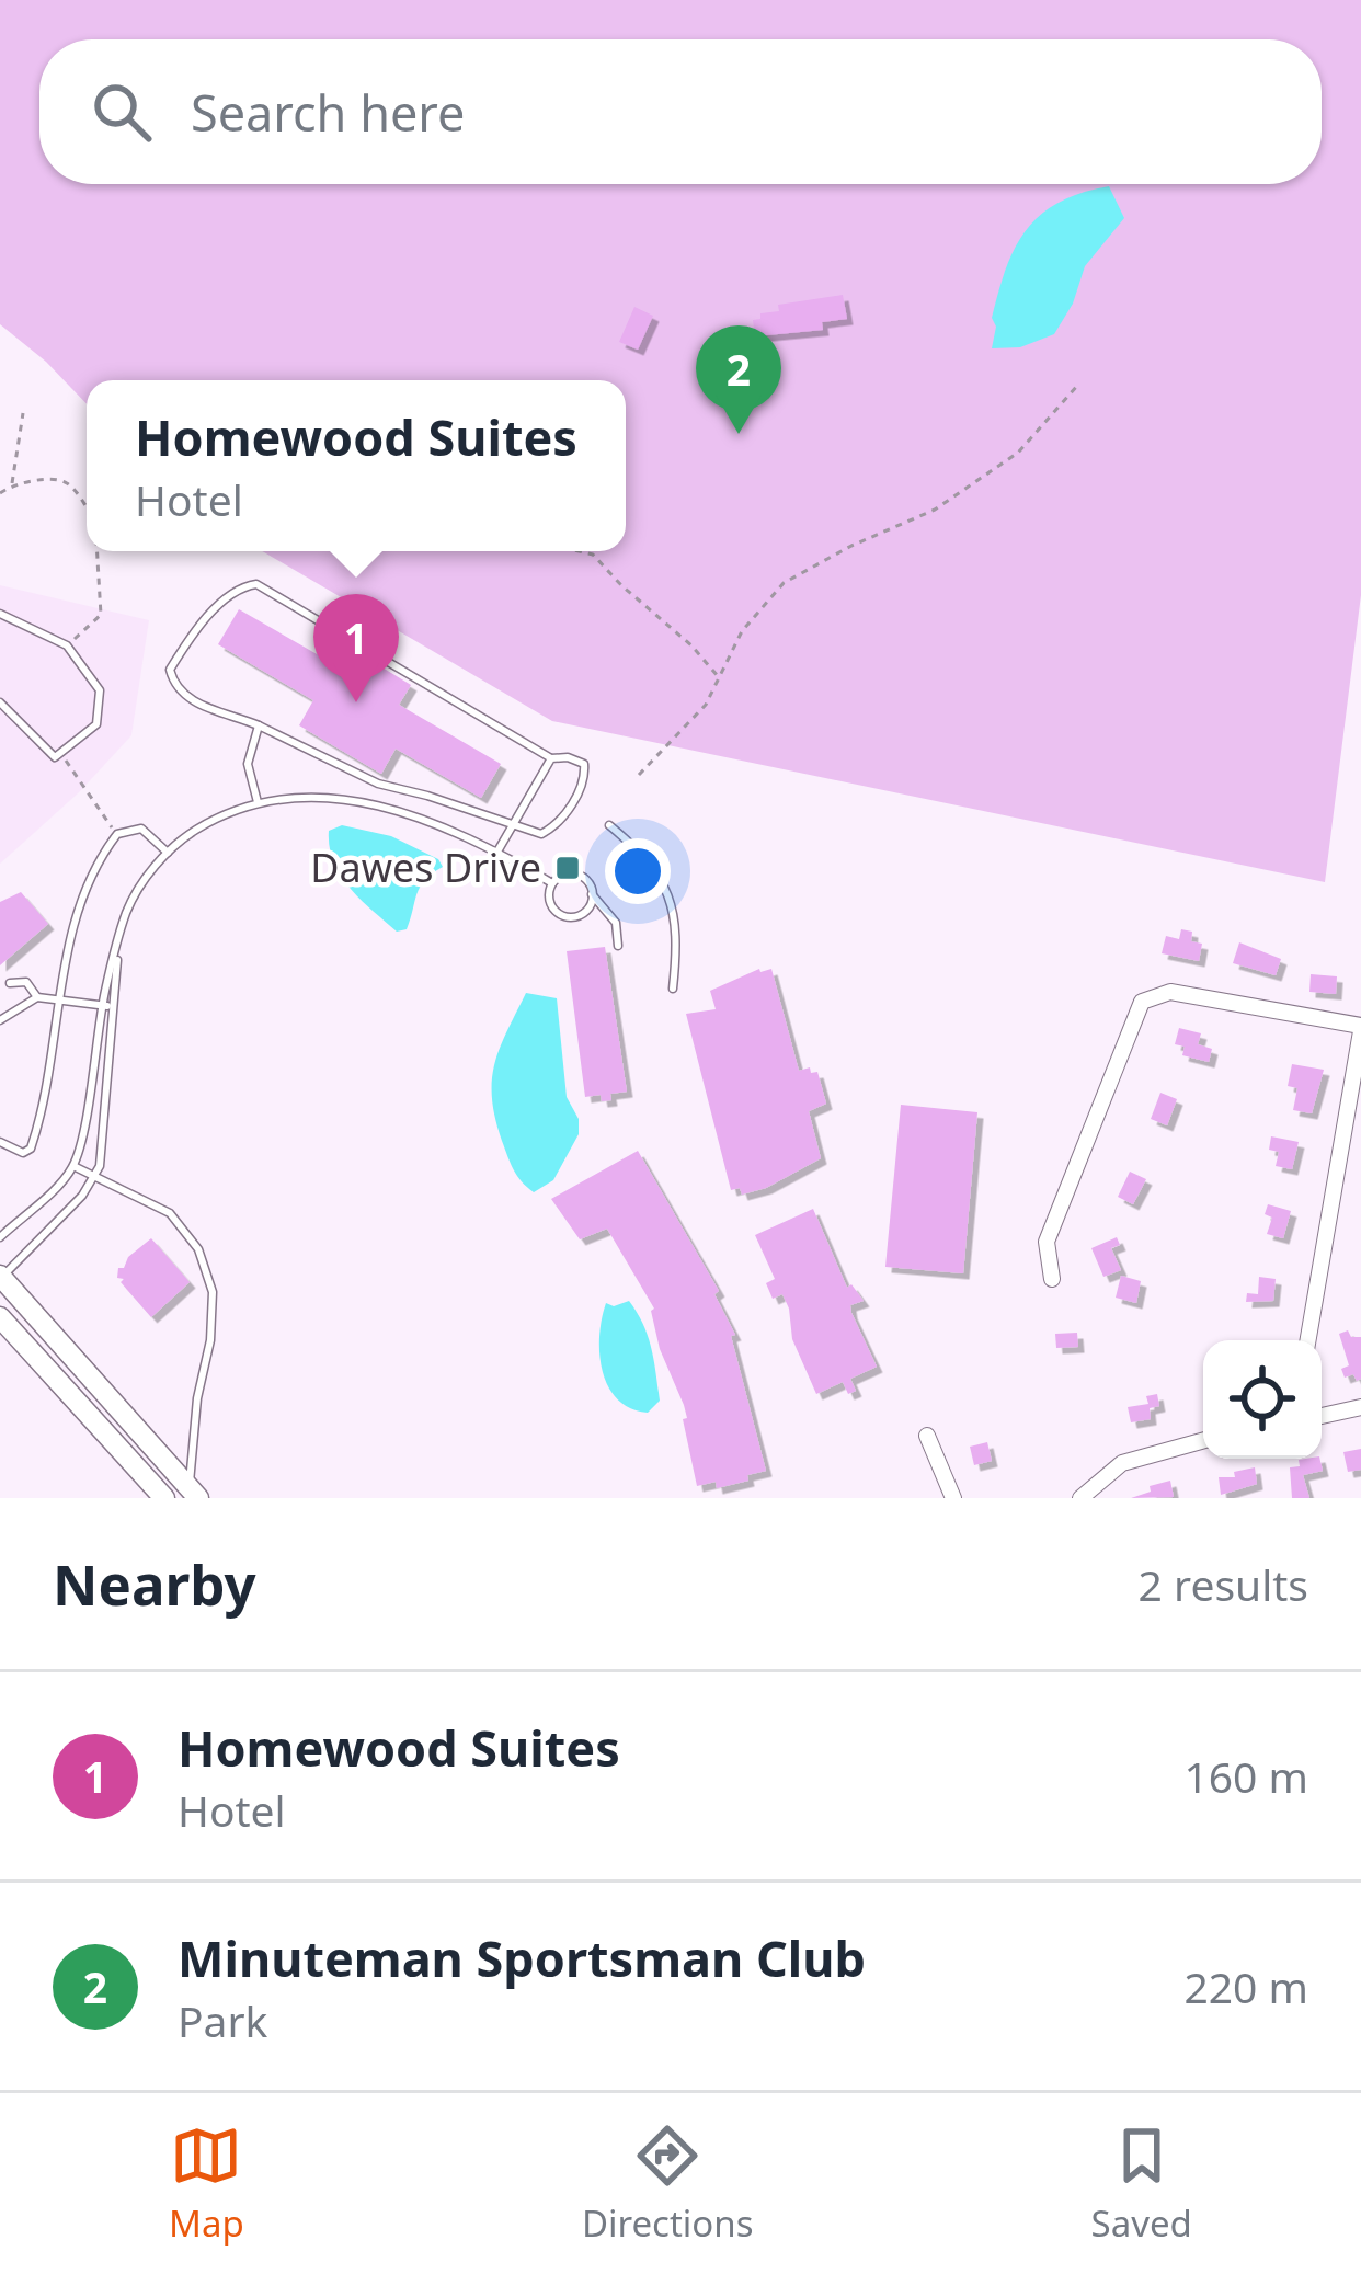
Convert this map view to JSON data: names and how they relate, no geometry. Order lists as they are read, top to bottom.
{
  "places": {
    "transit": ["Dawes Drive"]
  },
  "page": {
    "search": "Search here",
    "pins": ["2", "1"],
    "popup": ["Homewood Suites", "Hotel"],
    "heading": ["Nearby", "2 results"],
    "list": [
      {
        "mark": "1",
        "name": "Homewood Suites",
        "note": "Hotel",
        "value": "160 m"
      },
      {
        "mark": "2",
        "name": "Minuteman Sportsman Club",
        "note": "Park",
        "value": "220 m"
      }
    ],
    "nav": ["Map", "Directions", "Saved"]
  }
}
